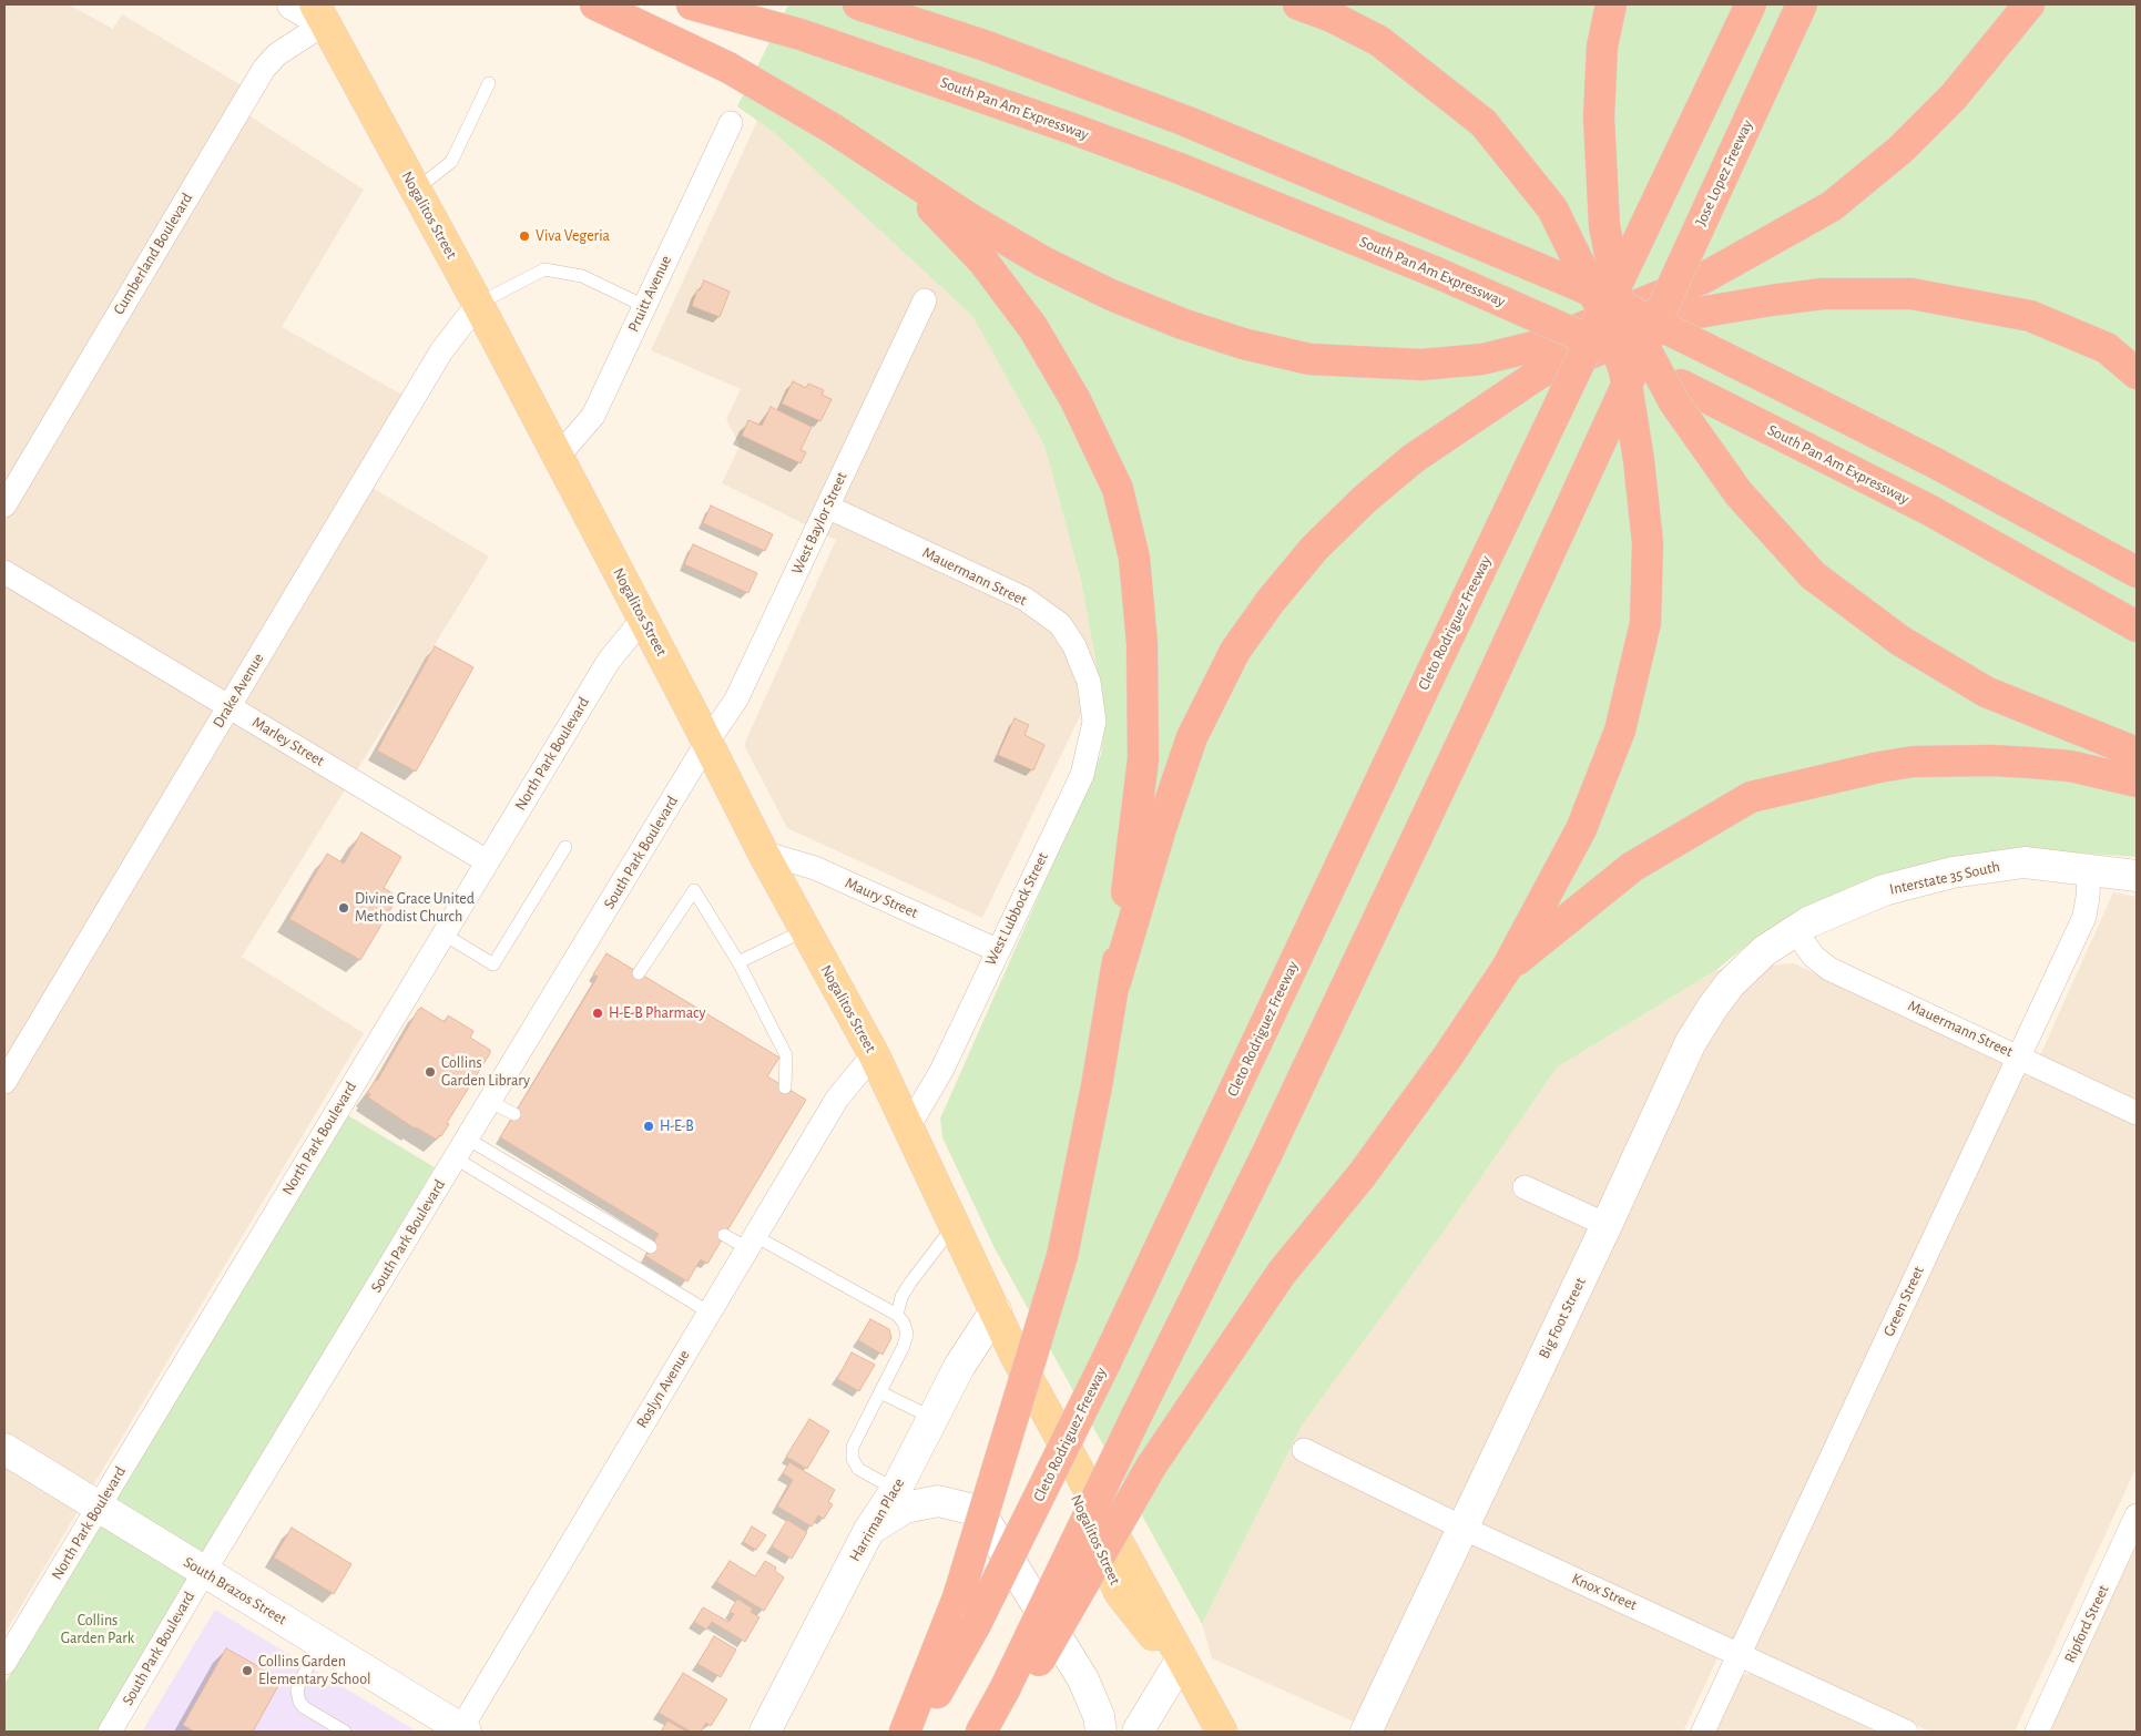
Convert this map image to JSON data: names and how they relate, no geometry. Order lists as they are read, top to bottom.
{
  "streets": {
    "highway": ["South Pan Am Expressway", "Jose Lopez Freeway", "Cleto Rodriguez Freeway"],
    "main road": [
      "Nogalitos Street",
      "Interstate 35 South",
      "Big Foot Street",
      "Harriman Place",
      "South Brazos Street"
    ],
    "street": [
      "Cumberland Boulevard",
      "Pruitt Avenue",
      "West Baylor Street",
      "Mauermann Street",
      "Drake Avenue",
      "Marley Street",
      "North Park Boulevard",
      "South Park Boulevard",
      "Maury Street",
      "West Lubbock Street",
      "Green Street",
      "Roslyn Avenue",
      "Knox Street",
      "Ripford Street"
    ]
  },
  "crossings": [
    ["Nogalitos Street", "Cumberland Boulevard"],
    ["Nogalitos Street", "Pruitt Avenue"],
    ["Nogalitos Street", "West Baylor Street"],
    ["Nogalitos Street", "Drake Avenue"],
    ["Nogalitos Street", "North Park Boulevard"],
    ["Nogalitos Street", "South Park Boulevard"],
    ["Nogalitos Street", "Maury Street"],
    ["Nogalitos Street", "West Lubbock Street"],
    ["Nogalitos Street", "Roslyn Avenue"],
    ["Nogalitos Street", "Harriman Place"],
    ["West Baylor Street", "Mauermann Street"],
    ["West Baylor Street", "South Park Boulevard"],
    ["Mauermann Street", "Interstate 35 South"],
    ["Mauermann Street", "West Lubbock Street"],
    ["Mauermann Street", "Green Street"],
    ["Mauermann Street", "Big Foot Street"],
    ["Drake Avenue", "Marley Street"],
    ["Marley Street", "North Park Boulevard"],
    ["North Park Boulevard", "South Brazos Street"],
    ["South Park Boulevard", "South Brazos Street"],
    ["Interstate 35 South", "Green Street"],
    ["Interstate 35 South", "Big Foot Street"],
    ["Maury Street", "West Lubbock Street"],
    ["Green Street", "Knox Street"],
    ["Big Foot Street", "Knox Street"],
    ["Roslyn Avenue", "South Brazos Street"]
  ],
  "parks": ["Collins Garden Park"],
  "places": [
    "Viva Vegeria",
    "Divine Grace United Methodist Church",
    "H-E-B Pharmacy",
    "Collins Garden Library",
    "H-E-B",
    "Collins Garden Elementary School"
  ]
}
